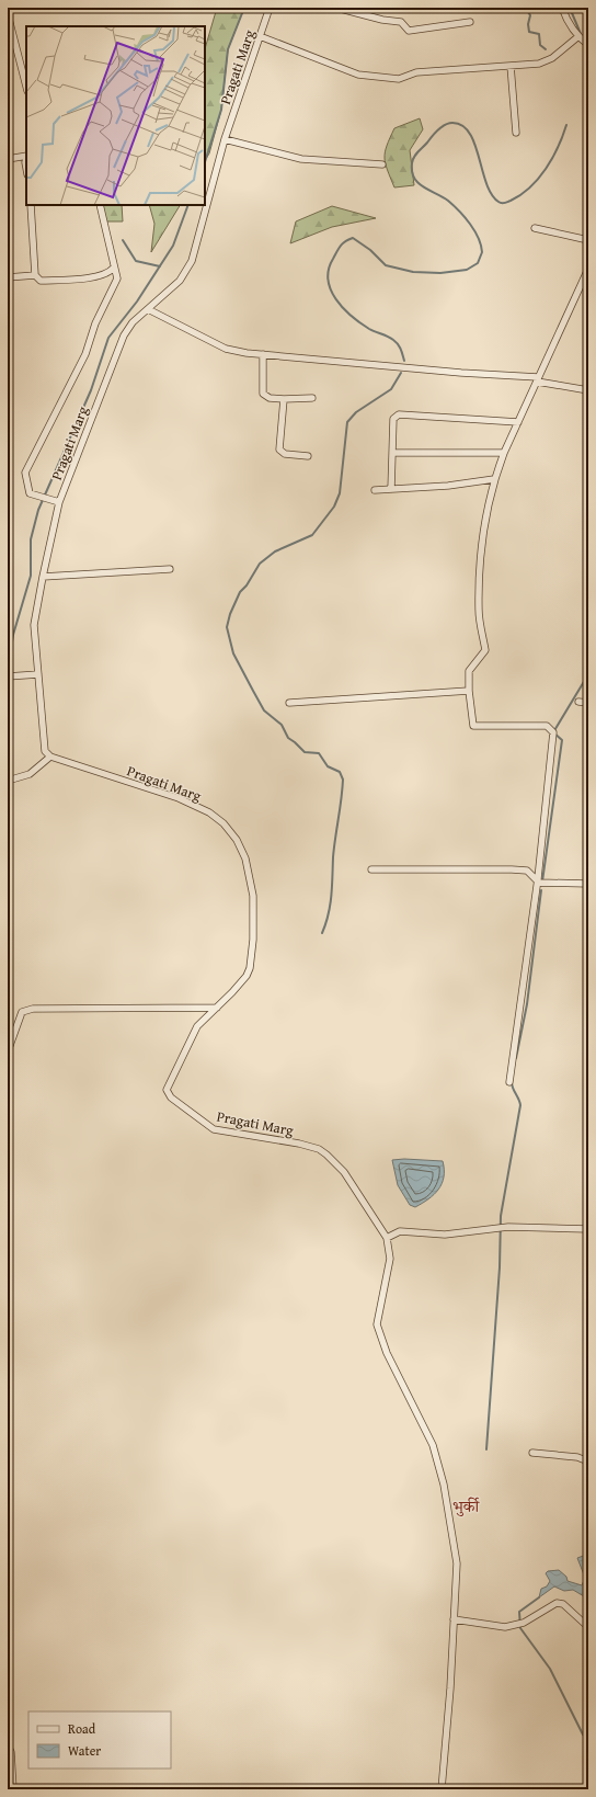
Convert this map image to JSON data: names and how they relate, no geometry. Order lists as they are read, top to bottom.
{
  "streets": {
    "street": ["Pragati Marg"]
  },
  "districts": ["भुर्की"],
  "legend": ["Road", "Water"]
}
